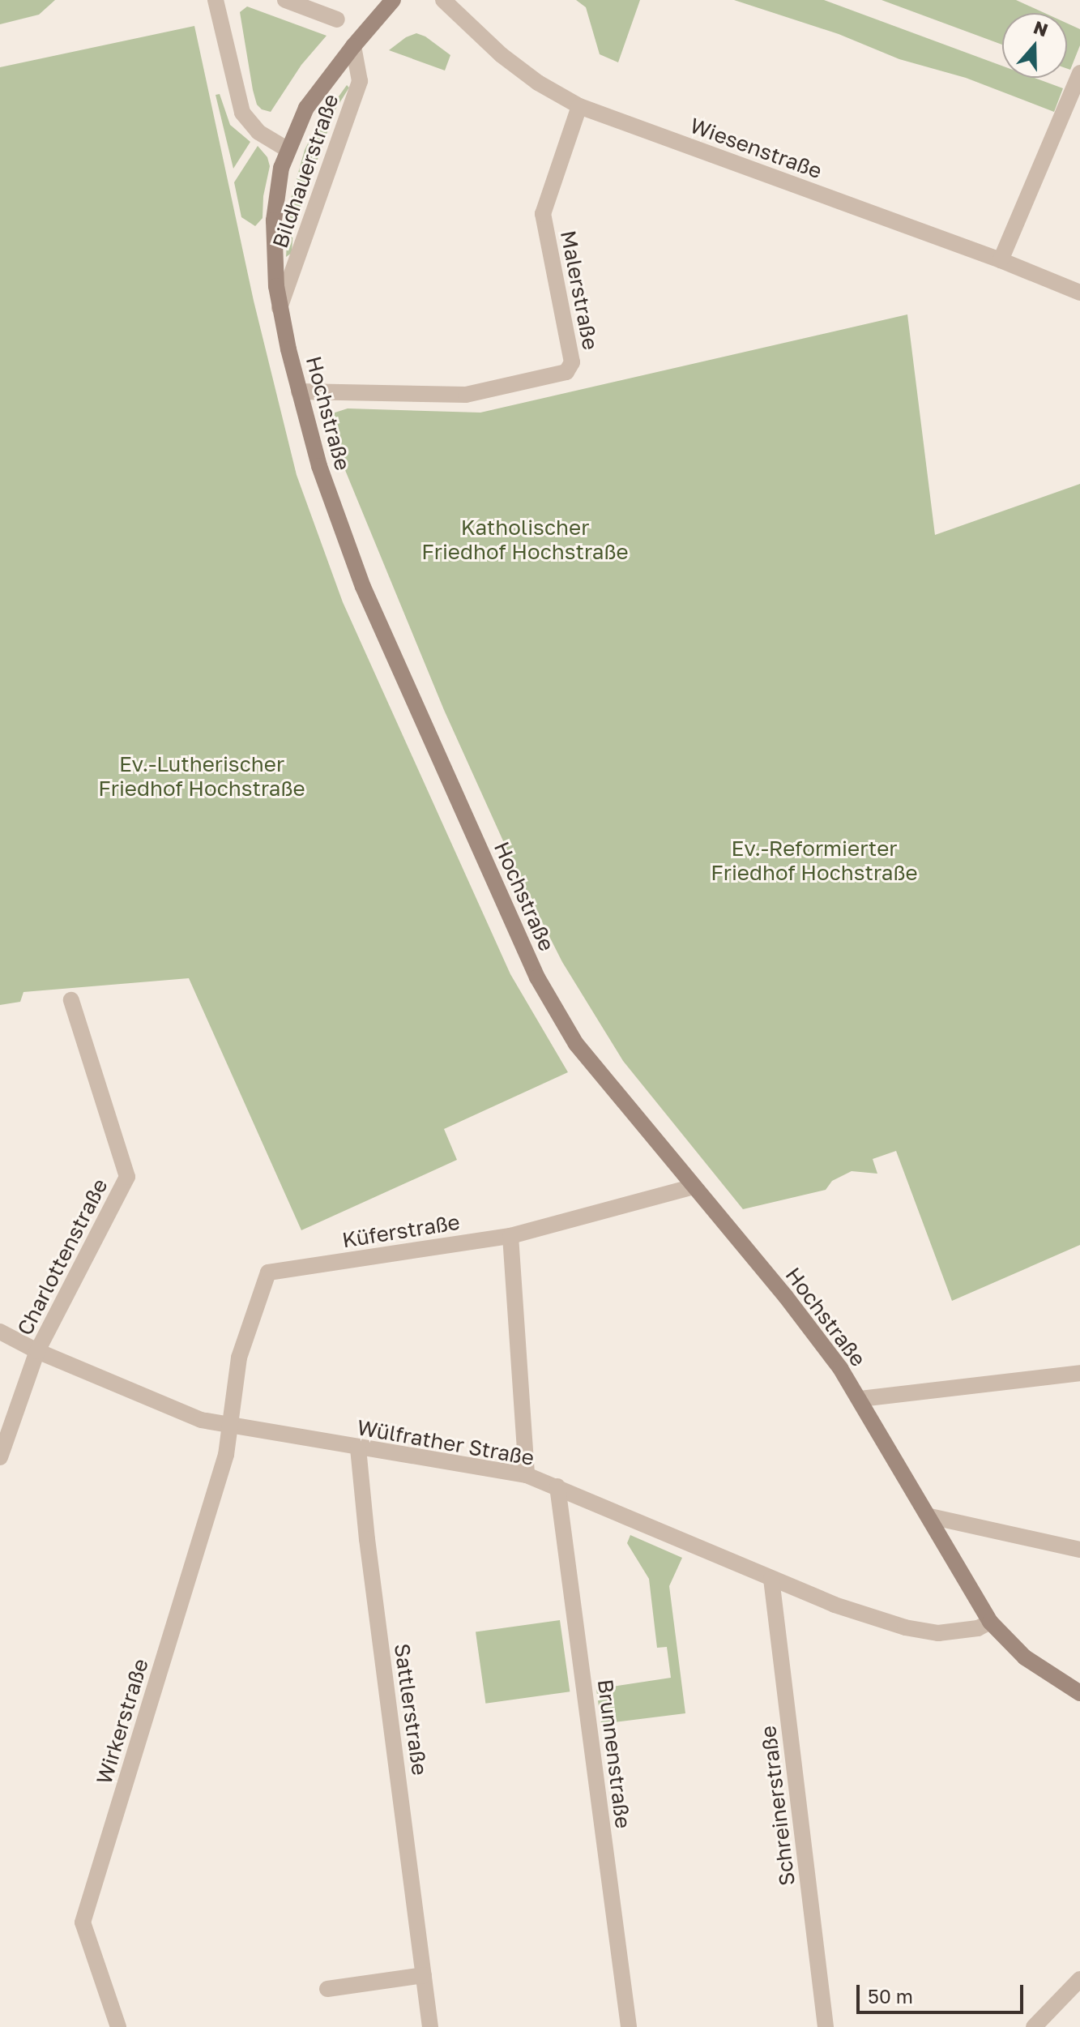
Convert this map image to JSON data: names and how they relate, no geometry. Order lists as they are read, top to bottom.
{
  "streets": {
    "main road": ["Hochstraße"],
    "street": [
      "Wiesenstraße",
      "Bildhauerstraße",
      "Malerstraße",
      "Küferstraße",
      "Charlottenstraße",
      "Wülfrather Straße",
      "Sattlerstraße",
      "Wirkerstraße",
      "Brunnenstraße",
      "Schreinerstraße"
    ]
  },
  "crossings": [
    ["Wiesenstraße", "Malerstraße"],
    ["Bildhauerstraße", "Hochstraße"],
    ["Malerstraße", "Hochstraße"],
    ["Hochstraße", "Küferstraße"],
    ["Hochstraße", "Wülfrather Straße"],
    ["Küferstraße", "Wülfrather Straße"],
    ["Küferstraße", "Wirkerstraße"],
    ["Charlottenstraße", "Wülfrather Straße"],
    ["Wülfrather Straße", "Sattlerstraße"],
    ["Wülfrather Straße", "Wirkerstraße"],
    ["Wülfrather Straße", "Brunnenstraße"],
    ["Wülfrather Straße", "Schreinerstraße"]
  ],
  "parks": ["Katholischer Friedhof Hochstraße", "Ev.-Lutherischer Friedhof Hochstraße", "Ev.-Reformierter Friedhof Hochstraße"],
  "scale_bar": "50 m",
  "north": "top"
}
